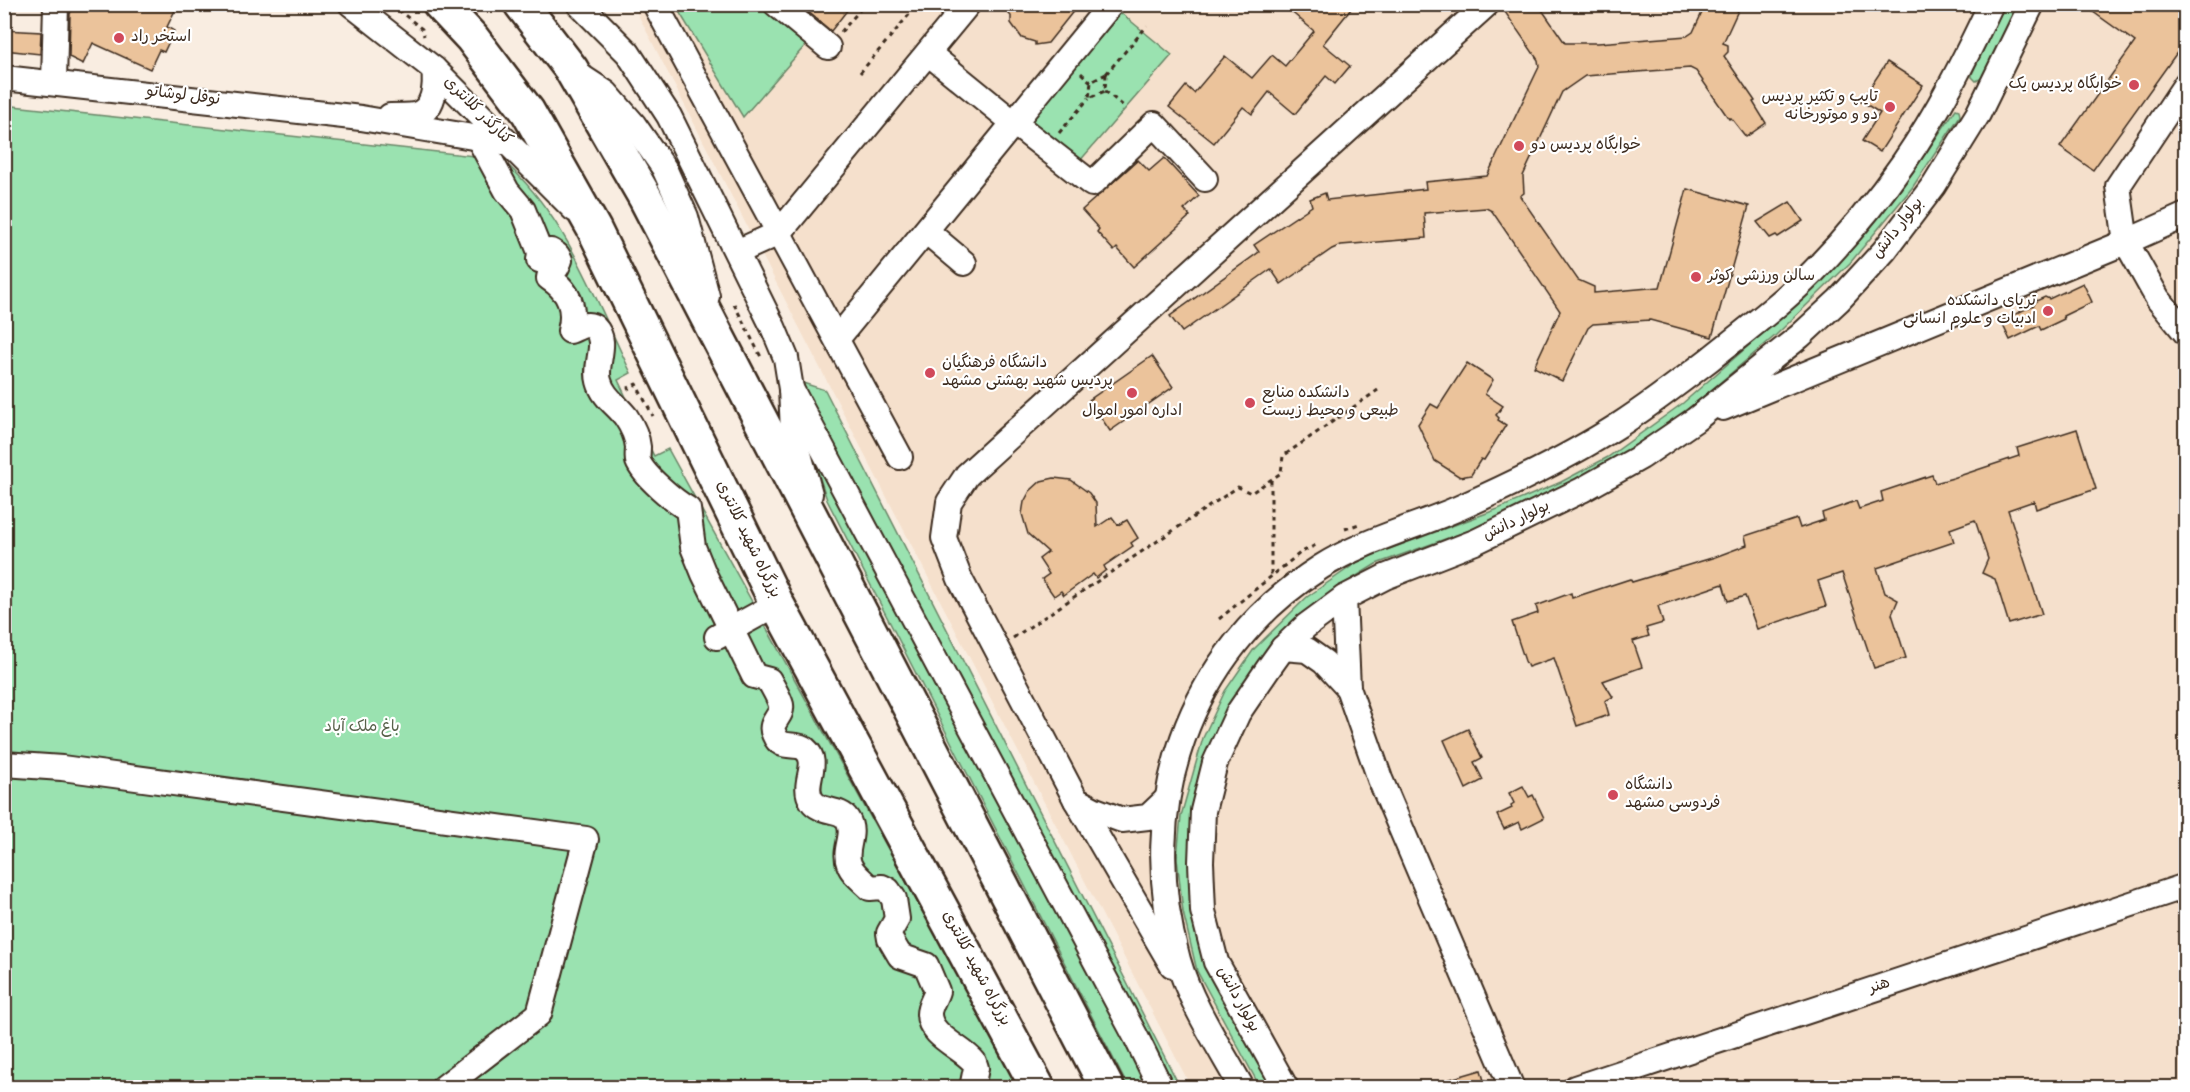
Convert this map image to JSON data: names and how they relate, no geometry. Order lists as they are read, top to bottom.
{
  "streets": {
    "highway": ["بزرگراه شهید کلانتری"],
    "street": [
      "نوفل لوشاتو",
      "کنارگذر کلانتری",
      "بولوار دانش",
      "هنر"
    ]
  },
  "crossings": [
    ["نوفل لوشاتو", "کنارگذر کلانتری"],
    ["کنارگذر کلانتری", "بزرگراه شهید کلانتری"]
  ],
  "parks": ["باغ ملک آباد"],
  "places": [
    "استخر راد",
    "خوابگاه پردیس یک",
    "تایپ و تکثیر پردیس دو و موتورخانه",
    "خوابگاه پردیس دو",
    "سالن ورزشی کوثر",
    "تریای دانشکده ادبیات و علوم انسانی",
    "دانشگاه فرهنگیان پردیس شهید بهشتی مشهد",
    "اداره امور اموال",
    "دانشکده منابع طبیعی و محیط زیست",
    "دانشگاه فردوسی مشهد"
  ]
}
